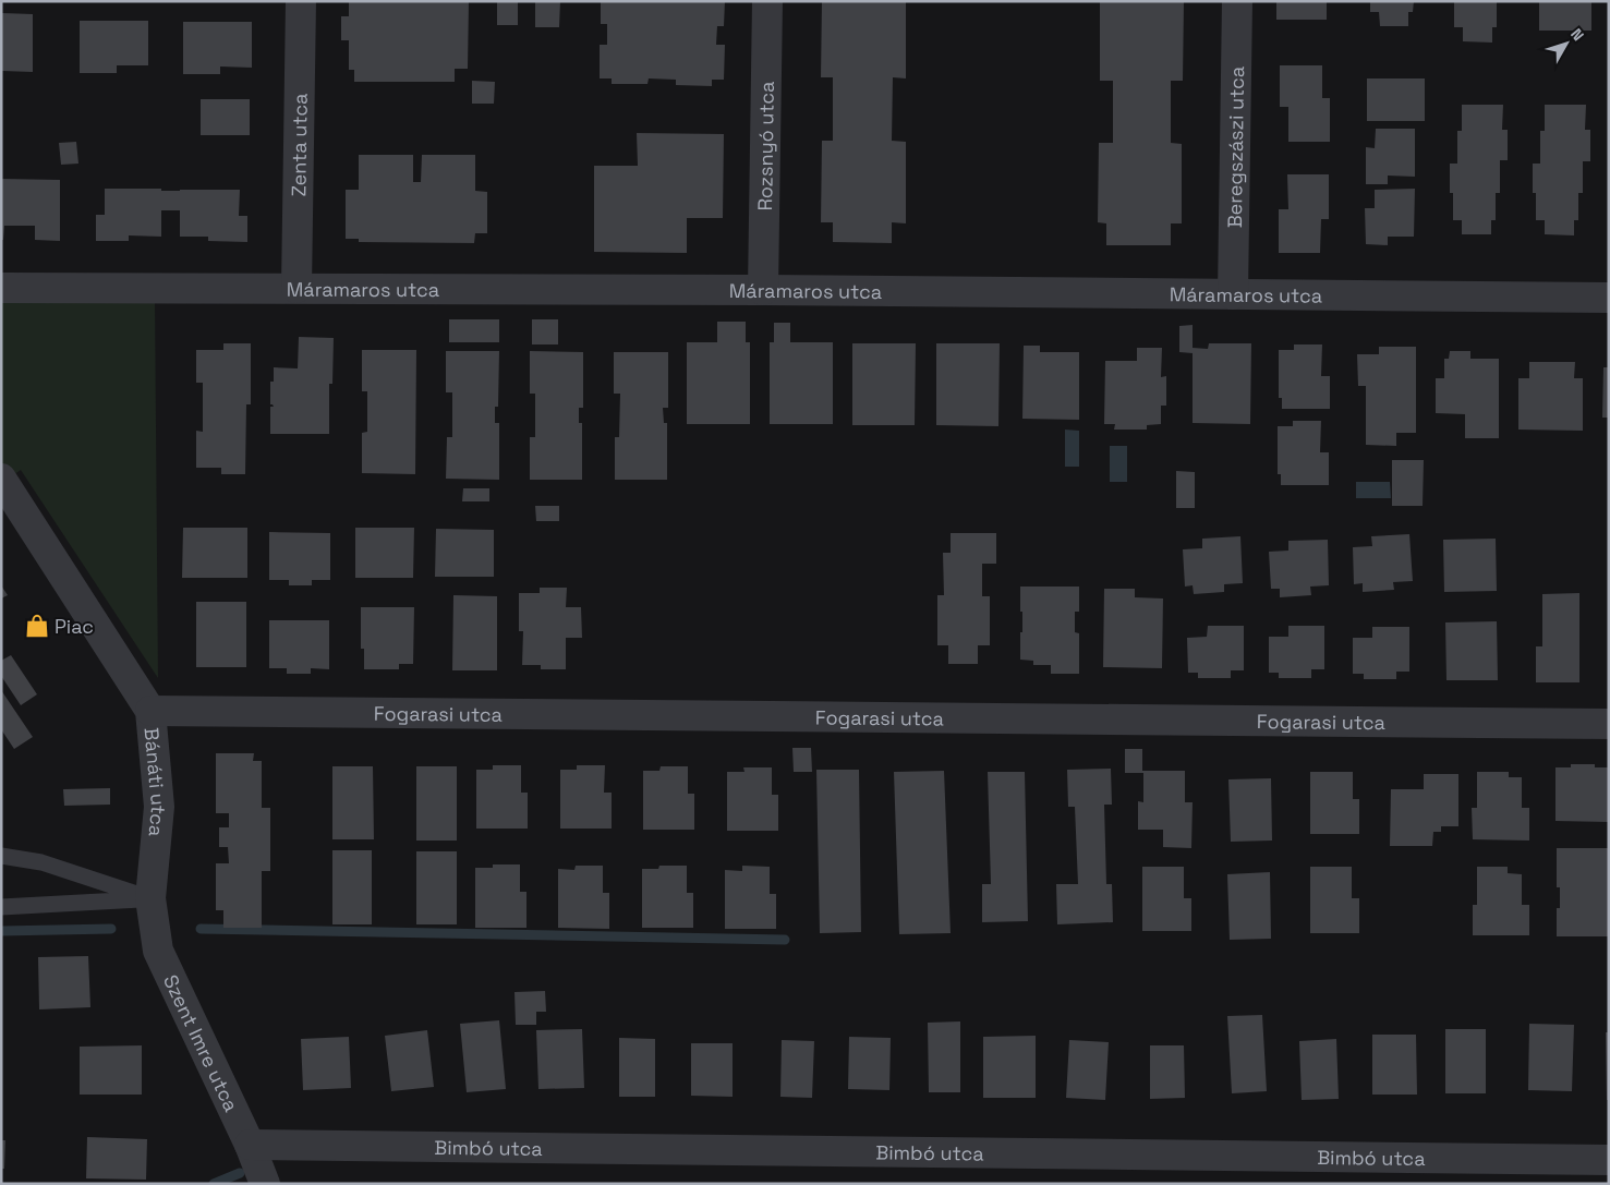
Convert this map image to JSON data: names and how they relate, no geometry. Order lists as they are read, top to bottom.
{
  "streets": {
    "street": [
      "Zenta utca",
      "Rozsnyó utca",
      "Beregszászi utca",
      "Máramaros utca",
      "Fogarasi utca",
      "Bánáti utca",
      "Szent Imre utca",
      "Bimbó utca"
    ]
  },
  "crossings": [
    ["Zenta utca", "Máramaros utca"],
    ["Rozsnyó utca", "Máramaros utca"],
    ["Beregszászi utca", "Máramaros utca"],
    ["Fogarasi utca", "Bánáti utca"],
    ["Bánáti utca", "Szent Imre utca"],
    ["Szent Imre utca", "Bimbó utca"]
  ],
  "places": {
    "shop": ["Piac"]
  },
  "north": "top right"
}
